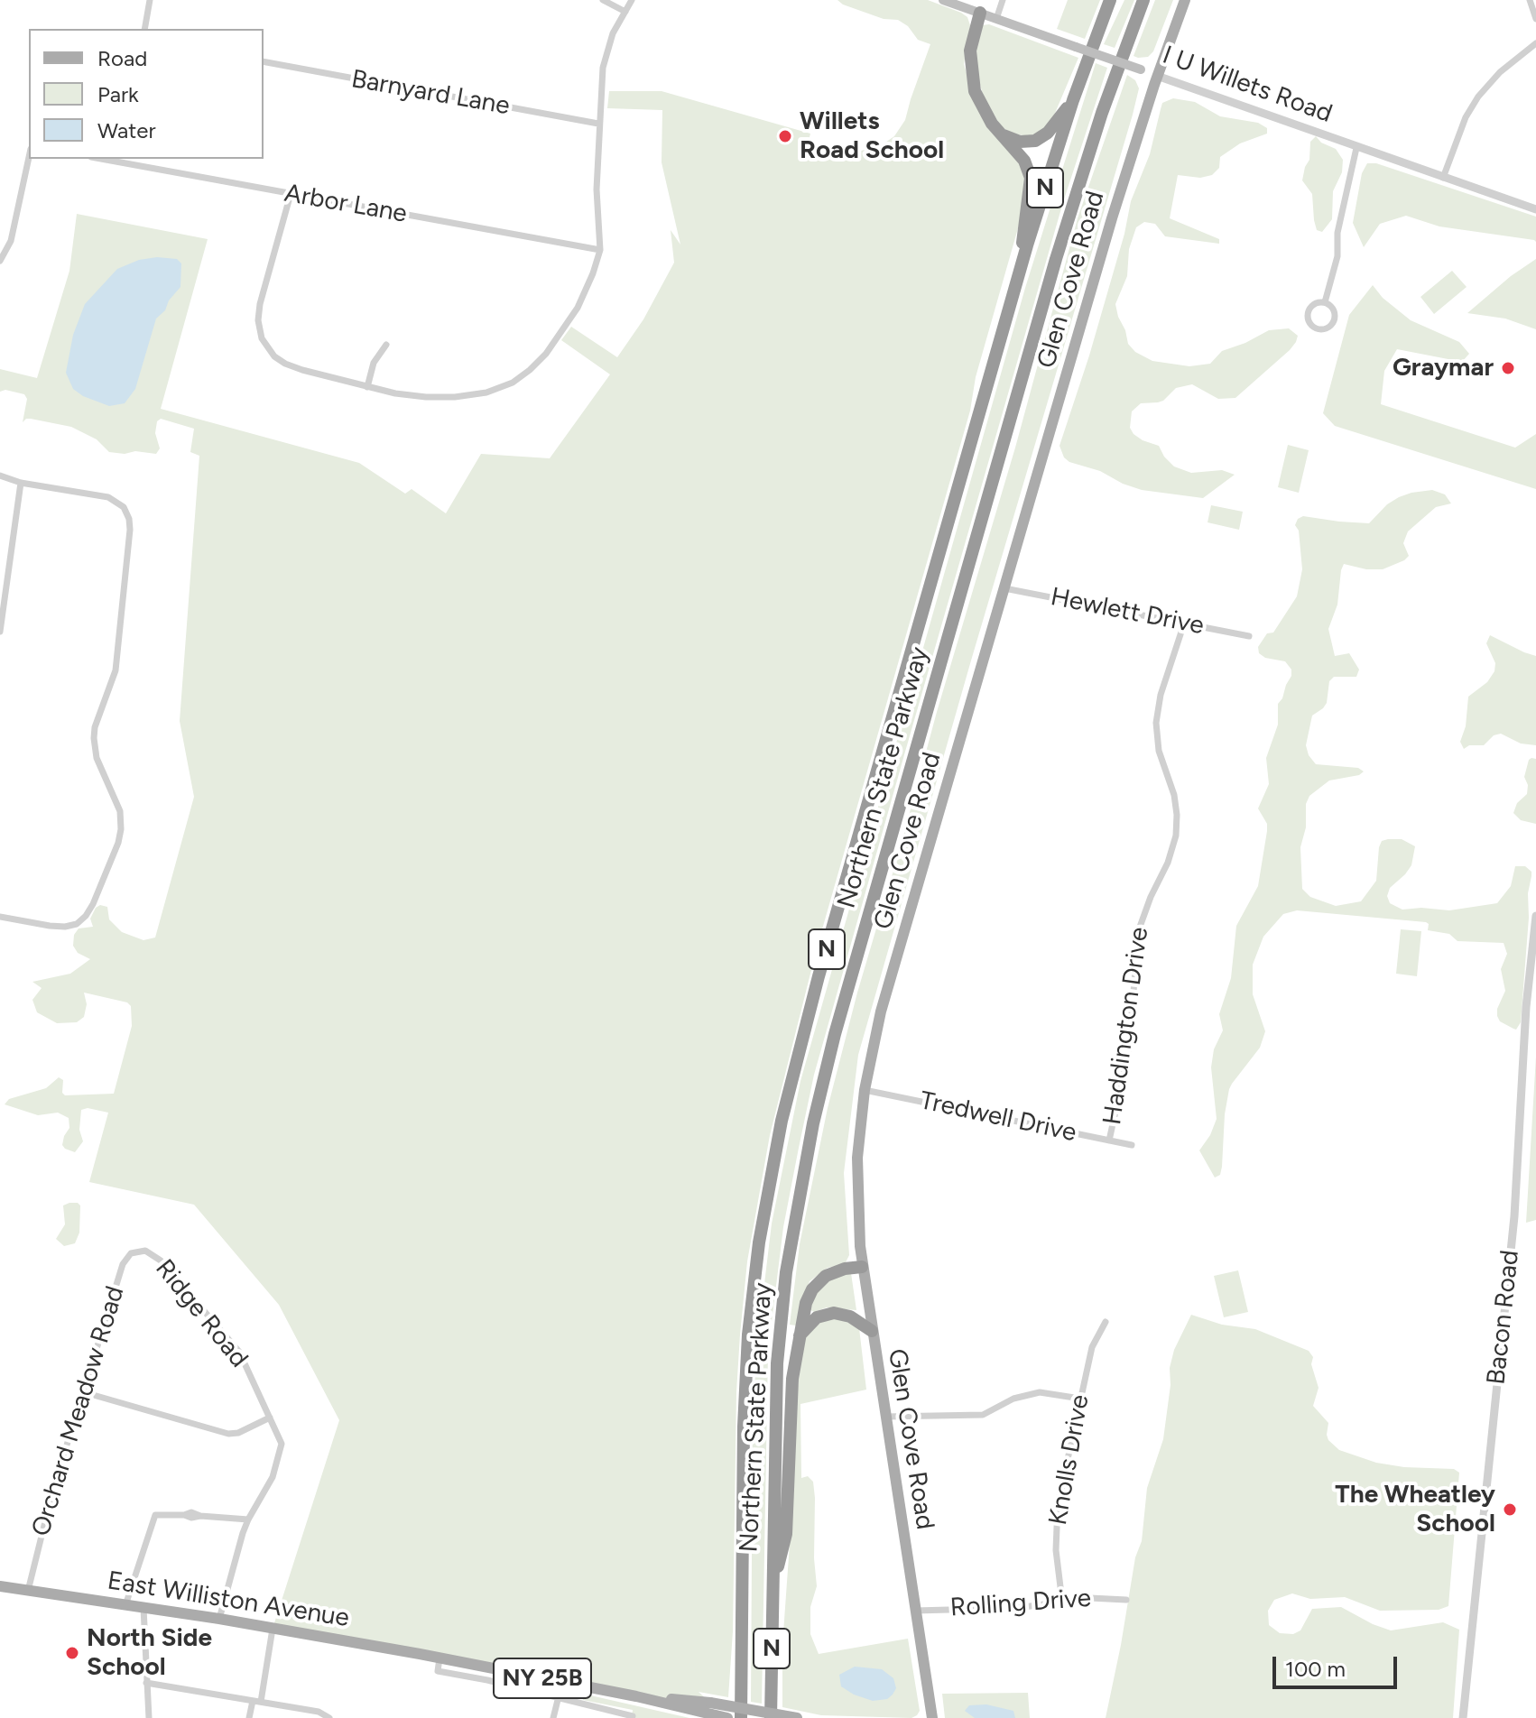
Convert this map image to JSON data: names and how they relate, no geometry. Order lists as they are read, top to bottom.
{
  "streets": {
    "highway": ["N", "Northern State Parkway"],
    "main road": [
      "I U Willets Road",
      "Glen Cove Road",
      "East Williston Avenue",
      "NY 25B"
    ],
    "street": [
      "Barnyard Lane",
      "Arbor Lane",
      "Hewlett Drive",
      "Haddington Drive",
      "Tredwell Drive",
      "Ridge Road",
      "Bacon Road",
      "Orchard Meadow Road",
      "Knolls Drive",
      "Rolling Drive"
    ]
  },
  "crossings": [
    ["I U Willets Road", "Glen Cove Road"],
    ["Glen Cove Road", "Hewlett Drive"],
    ["Glen Cove Road", "Tredwell Drive"],
    ["Glen Cove Road", "Rolling Drive"],
    ["Hewlett Drive", "Haddington Drive"],
    ["Haddington Drive", "Tredwell Drive"],
    ["Ridge Road", "Orchard Meadow Road"],
    ["Ridge Road", "East Williston Avenue"],
    ["Orchard Meadow Road", "East Williston Avenue"],
    ["Knolls Drive", "Rolling Drive"],
    ["East Williston Avenue", "NY 25B"]
  ],
  "places": [
    "Willets Road School",
    "Graymar",
    "The Wheatley School",
    "North Side School"
  ],
  "legend": ["Road", "Park", "Water"],
  "scale_bar": "100 m"
}
